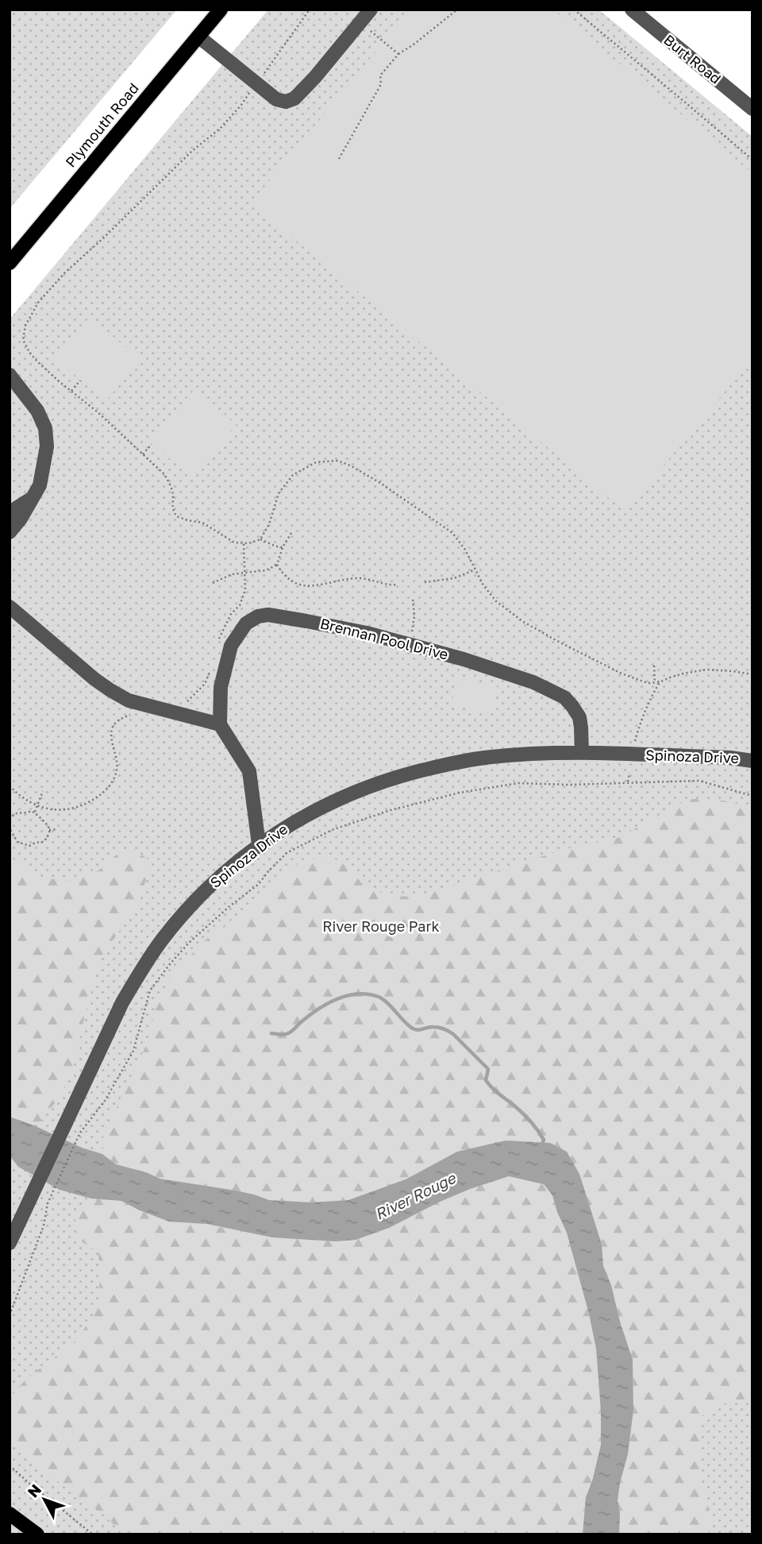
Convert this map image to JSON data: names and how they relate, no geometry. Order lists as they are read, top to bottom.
{
  "streets": {
    "main road": ["Plymouth Road"],
    "street": ["Burt Road", "Brennan Pool Drive", "Spinoza Drive"]
  },
  "crossings": [
    ["Brennan Pool Drive", "Spinoza Drive"]
  ],
  "water": ["River Rouge"],
  "parks": ["River Rouge Park"],
  "north": "top left"
}
